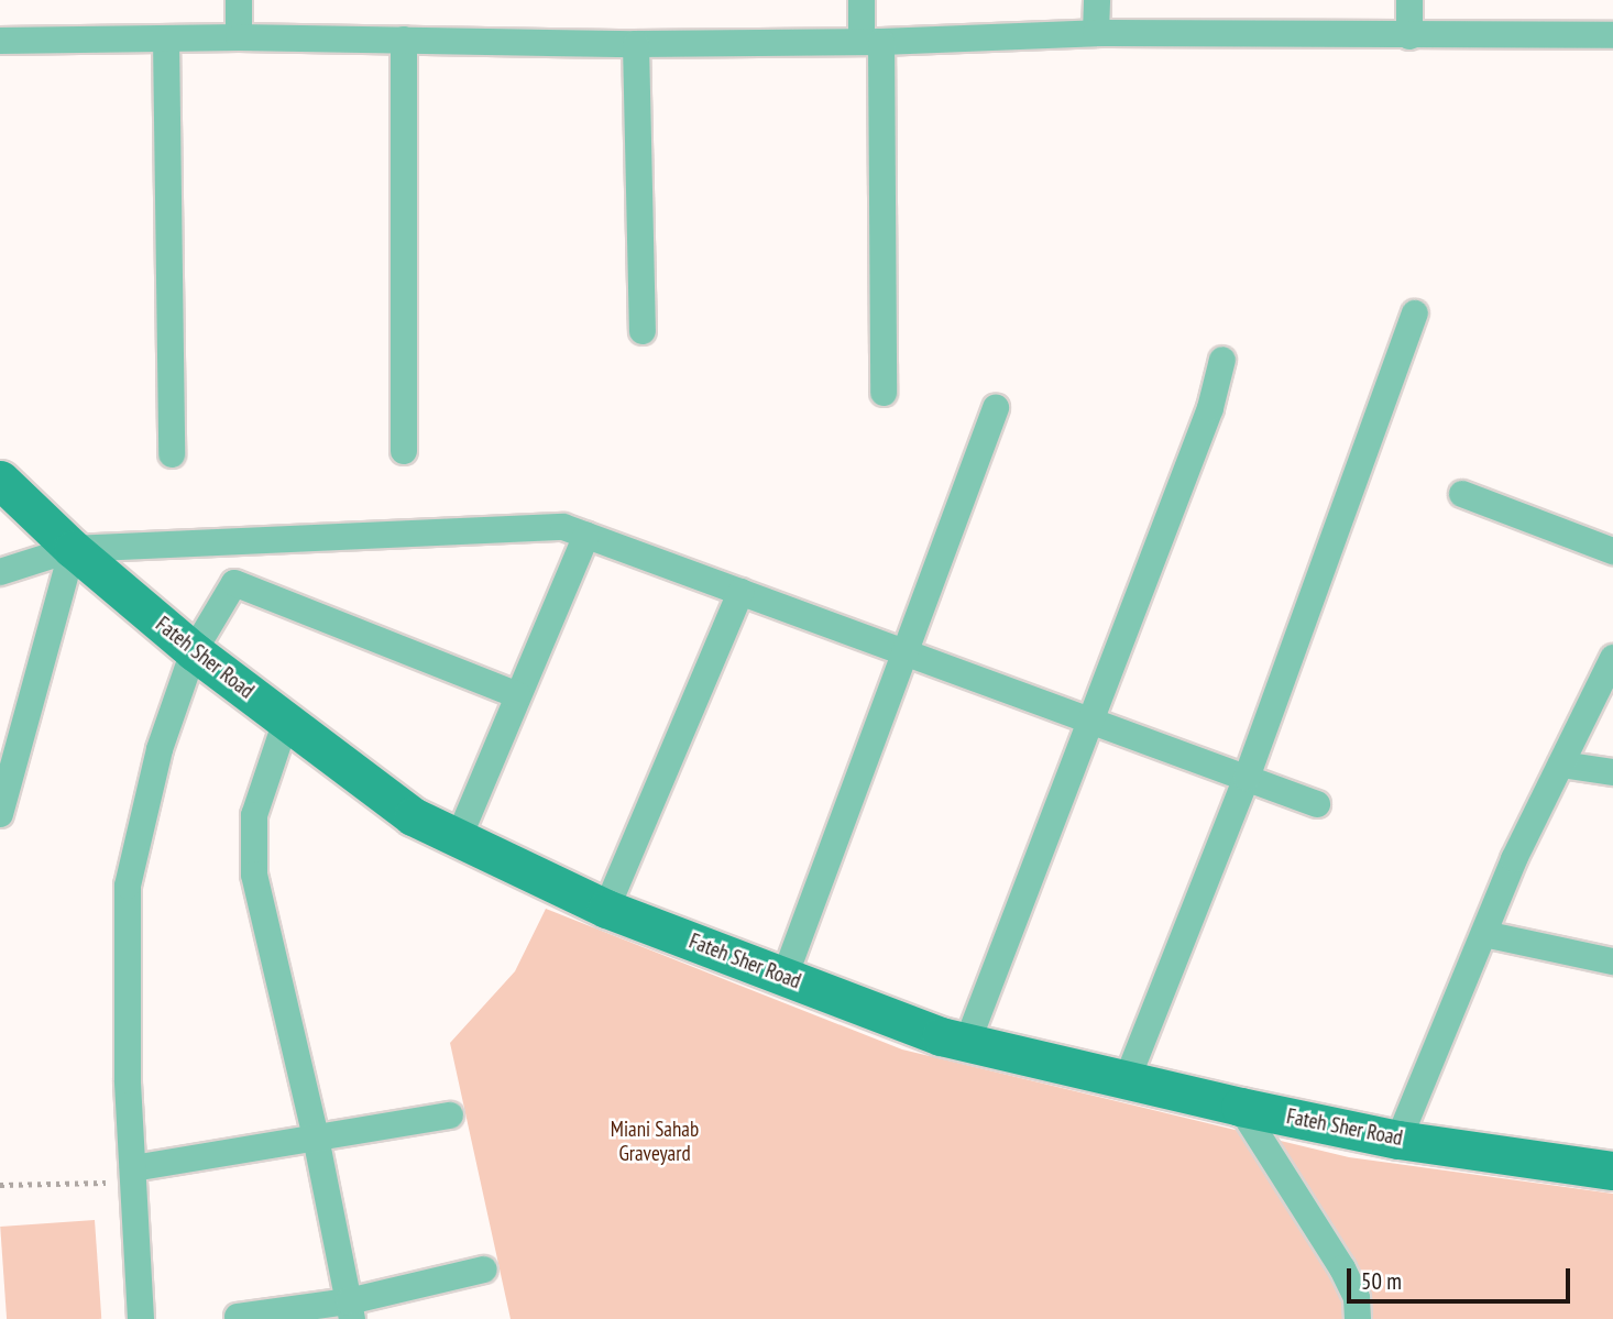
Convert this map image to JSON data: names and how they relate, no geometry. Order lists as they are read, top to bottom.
{
  "streets": {
    "street": ["Fateh Sher Road"]
  },
  "parks": ["Miani Sahab Graveyard"],
  "scale_bar": "50 m"
}
